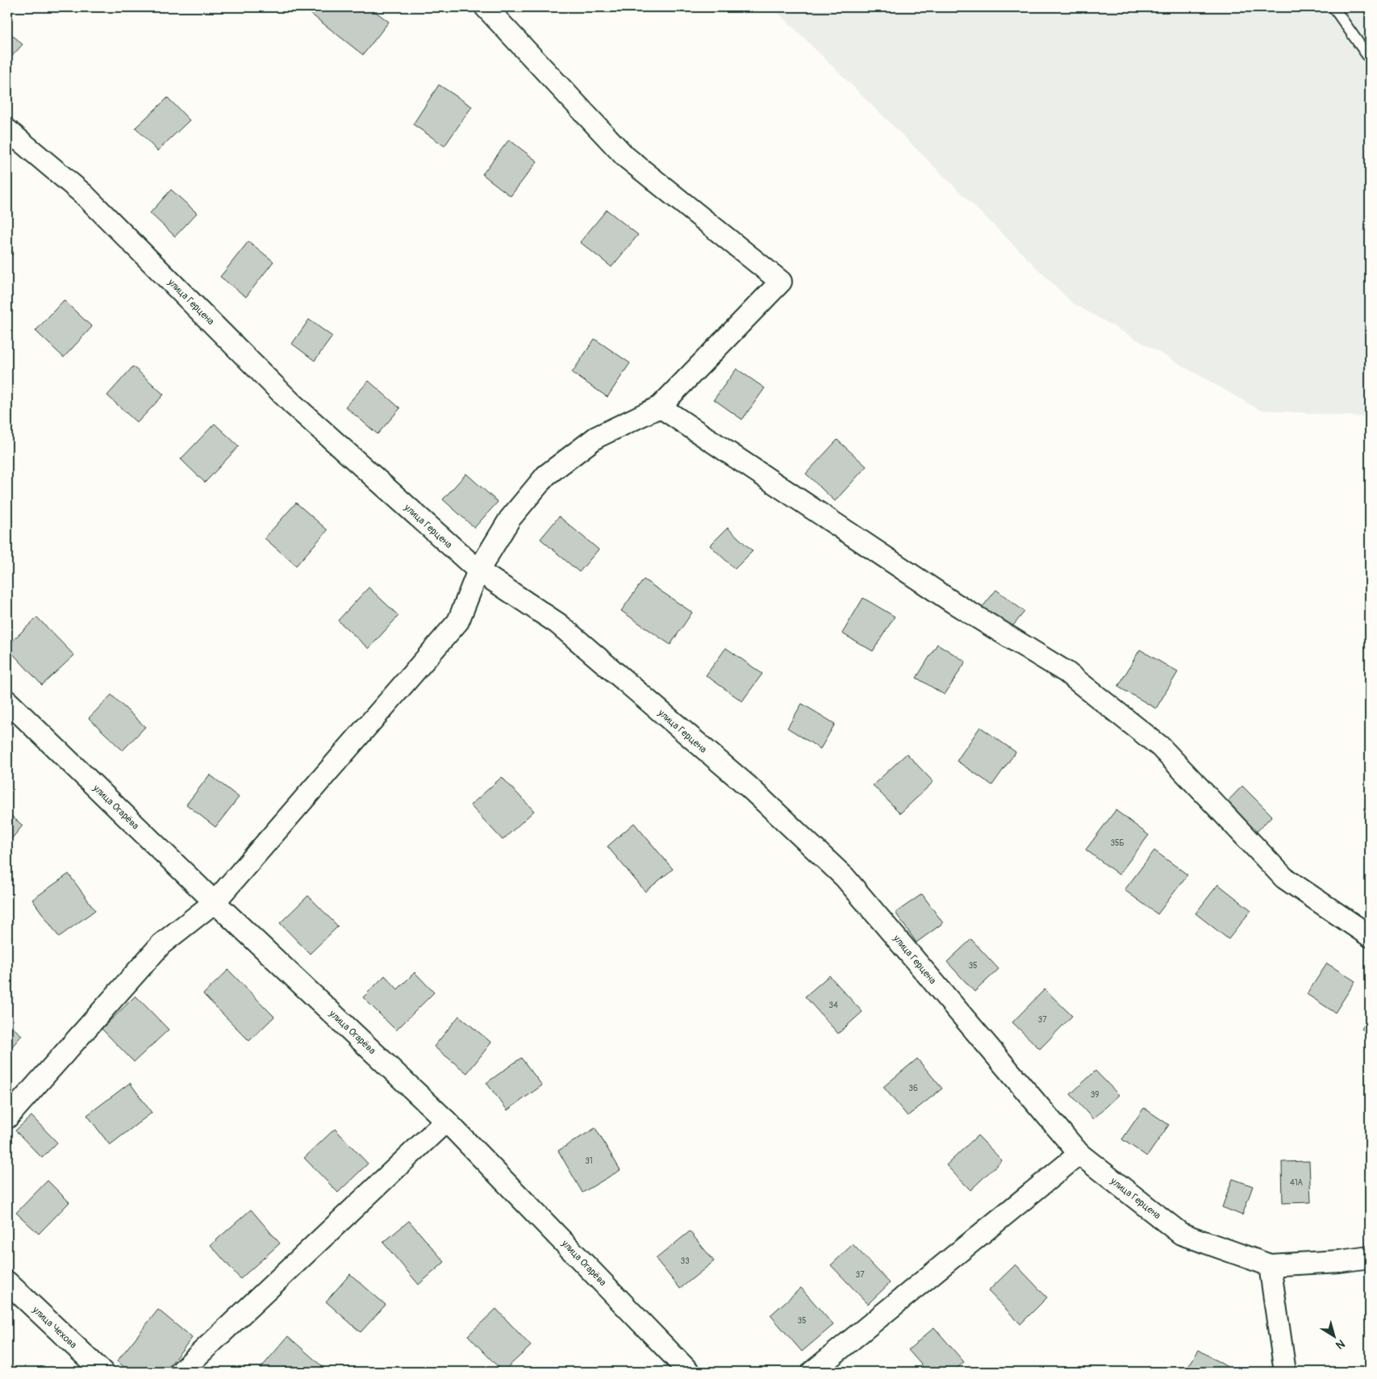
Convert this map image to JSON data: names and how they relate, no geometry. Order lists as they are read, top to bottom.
{
  "streets": {
    "street": ["улица Герцена", "улица Огарёва", "улица Чехова"]
  },
  "house_numbers": [
    "35Б",
    "35",
    "34",
    "37",
    "36",
    "39",
    "31",
    "41А",
    "33",
    "37",
    "35"
  ],
  "north": "bottom right"
}
